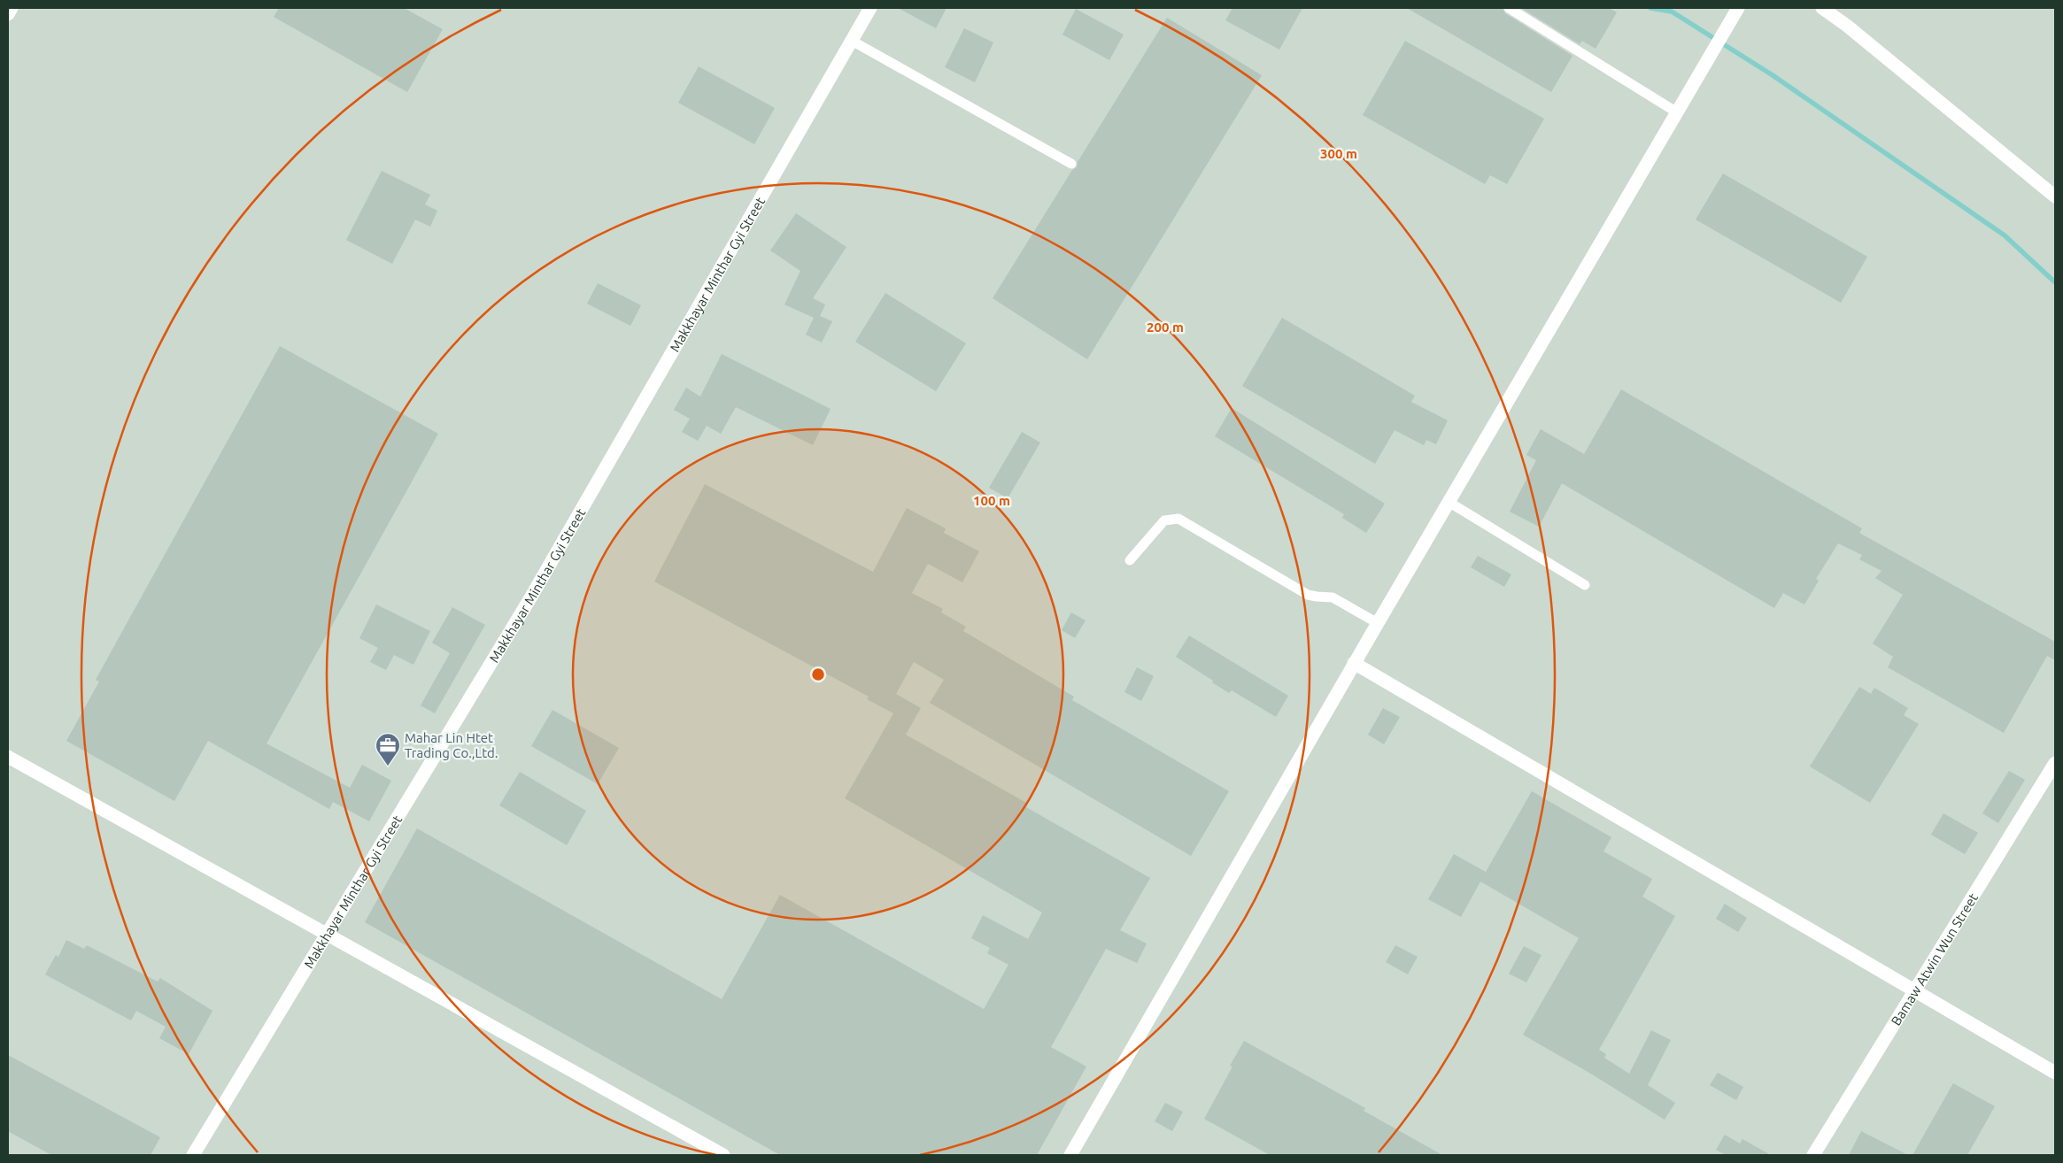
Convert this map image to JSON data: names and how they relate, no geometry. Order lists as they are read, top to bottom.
{
  "streets": {
    "street": ["Makkhayar Minthar Gyi Street", "Bamaw Atwin Wun Street"]
  },
  "places": {
    "office": ["Mahar Lin Htet Trading Co.,Ltd."]
  },
  "rings": ["300 m", "200 m", "100 m"]
}
